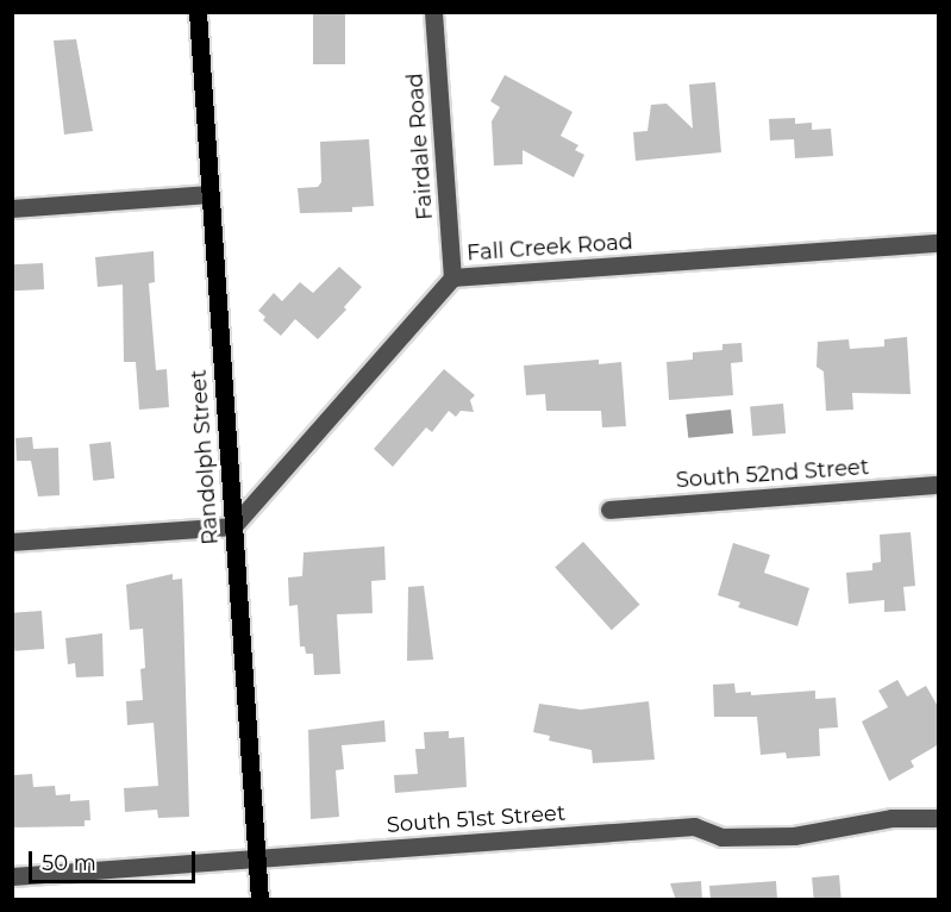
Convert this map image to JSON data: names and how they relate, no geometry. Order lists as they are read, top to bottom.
{
  "streets": {
    "main road": ["Randolph Street"],
    "street": [
      "Fairdale Road",
      "Fall Creek Road",
      "South 52nd Street",
      "South 51st Street"
    ]
  },
  "crossings": [
    ["Fairdale Road", "Fall Creek Road"],
    ["Fall Creek Road", "Randolph Street"],
    ["Randolph Street", "South 51st Street"]
  ],
  "scale_bar": "50 m"
}
